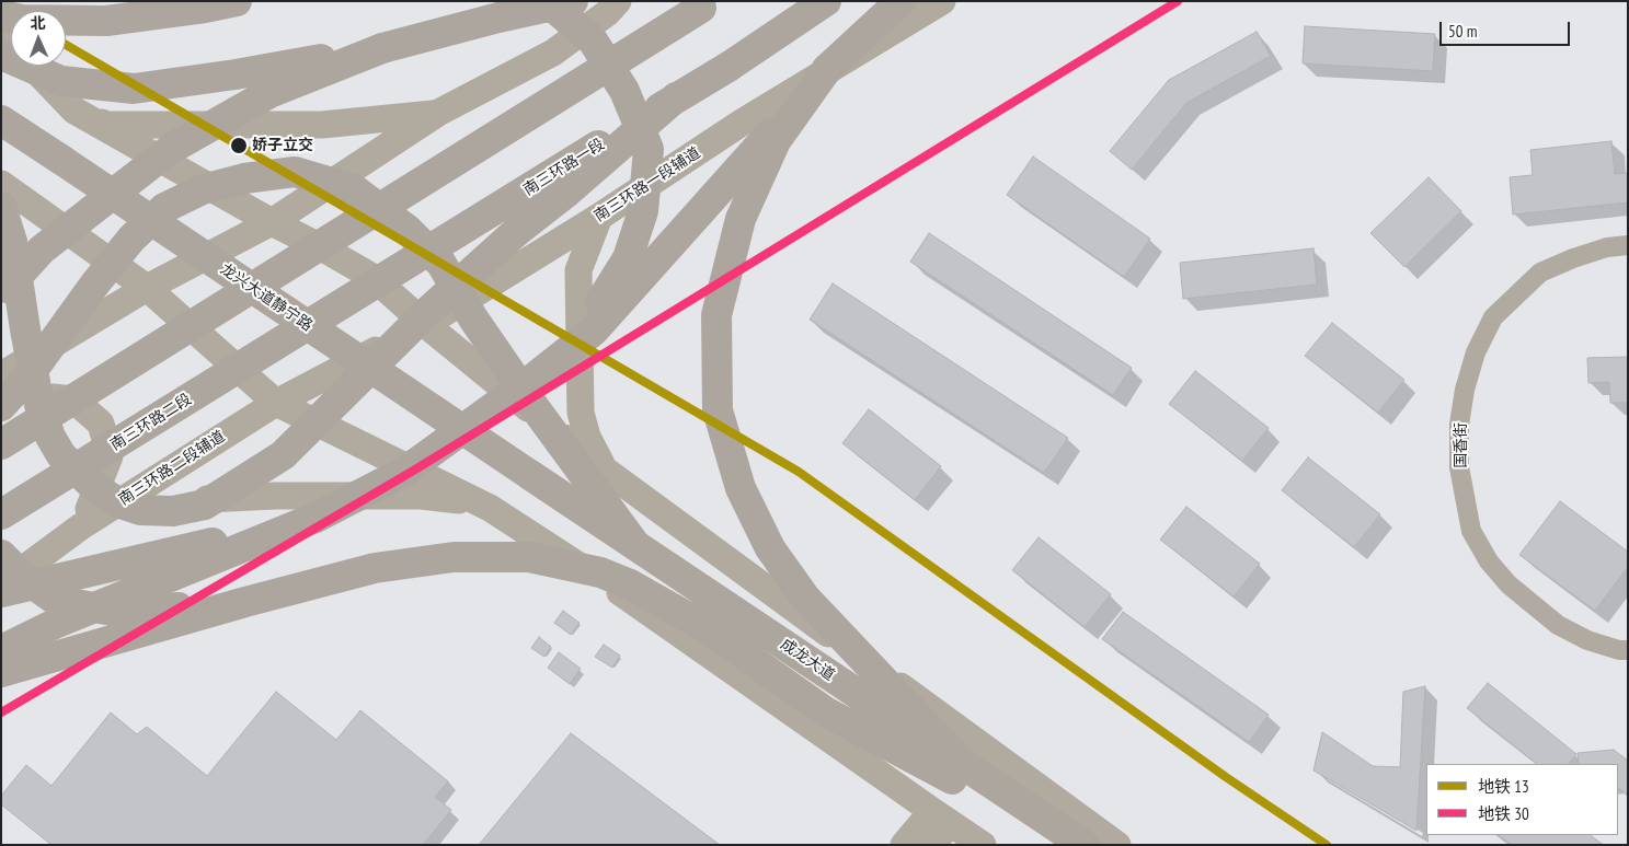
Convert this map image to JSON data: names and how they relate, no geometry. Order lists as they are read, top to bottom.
{
  "streets": {
    "highway": [
      "南三环路一段",
      "龙兴大道静宁路",
      "南三环路二段",
      "成龙大道"
    ],
    "main road": ["南三环路一段辅道", "南三环路二段辅道"],
    "street": ["国香街"]
  },
  "crossings": [
    ["南三环路一段", "南三环路二段"],
    ["南三环路一段辅道", "南三环路二段辅道"],
    ["龙兴大道静宁路", "成龙大道"]
  ],
  "places": ["娇子立交"],
  "lines": ["metro line 30", "metro line 13"],
  "legend": ["地铁 13", "地铁 30"],
  "scale_bar": "50 m",
  "north": "top"
}
